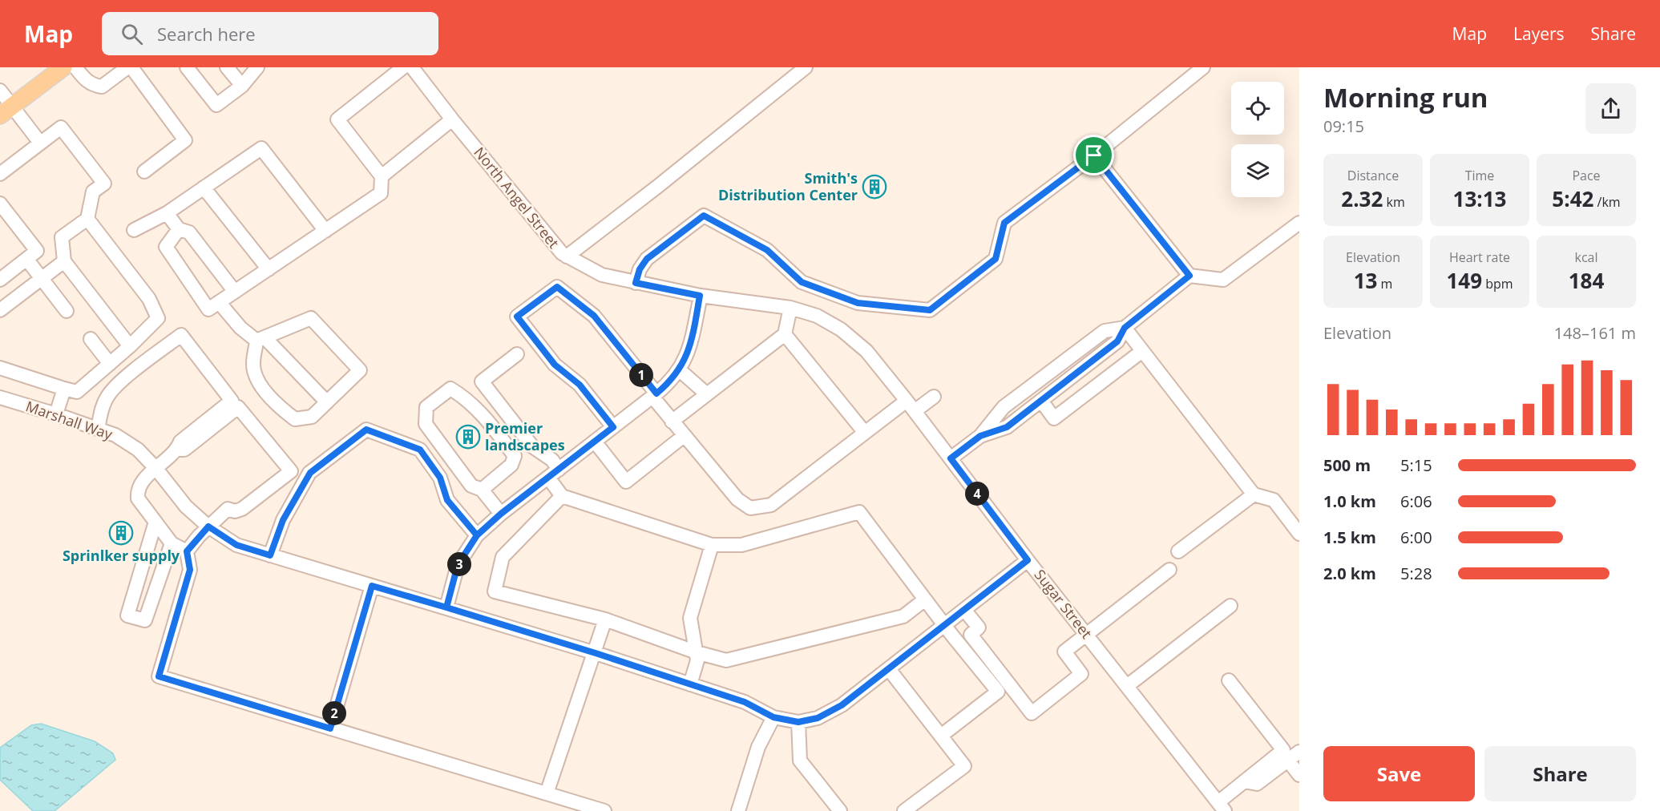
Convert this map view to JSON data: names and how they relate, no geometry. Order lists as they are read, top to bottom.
{
  "streets": {
    "street": ["North Angel Street", "Marshall Way", "Sugar Street"]
  },
  "crossings": [
    ["North Angel Street", "Sugar Street"],
    ["Marshall Way", "Sugar Street"]
  ],
  "places": {
    "building": ["Smith's Distribution Center", "Premier landscapes", "Sprinlker supply"]
  },
  "page": {
    "header": "Map",
    "search": "Search here",
    "nav": ["Map", "Layers", "Share"],
    "heading": ["Morning run", "09:15"],
    "stats": [
      ["Distance", "2.32 km"],
      ["Time", "13:13"],
      ["Pace", "5:42 /km"],
      ["Elevation", "13 m"],
      ["Heart rate", "149 bpm"],
      ["kcal", "184"]
    ],
    "chart": ["Elevation", "148–161 m"],
    "pins": [
      "1",
      "4",
      "3",
      "2"
    ],
    "list": [
      {
        "name": "500 m",
        "note": "5:15"
      },
      {
        "name": "1.0 km",
        "note": "6:06"
      },
      {
        "name": "1.5 km",
        "note": "6:00"
      },
      {
        "name": "2.0 km",
        "note": "5:28"
      }
    ],
    "buttons": ["Save", "Share"]
  }
}
